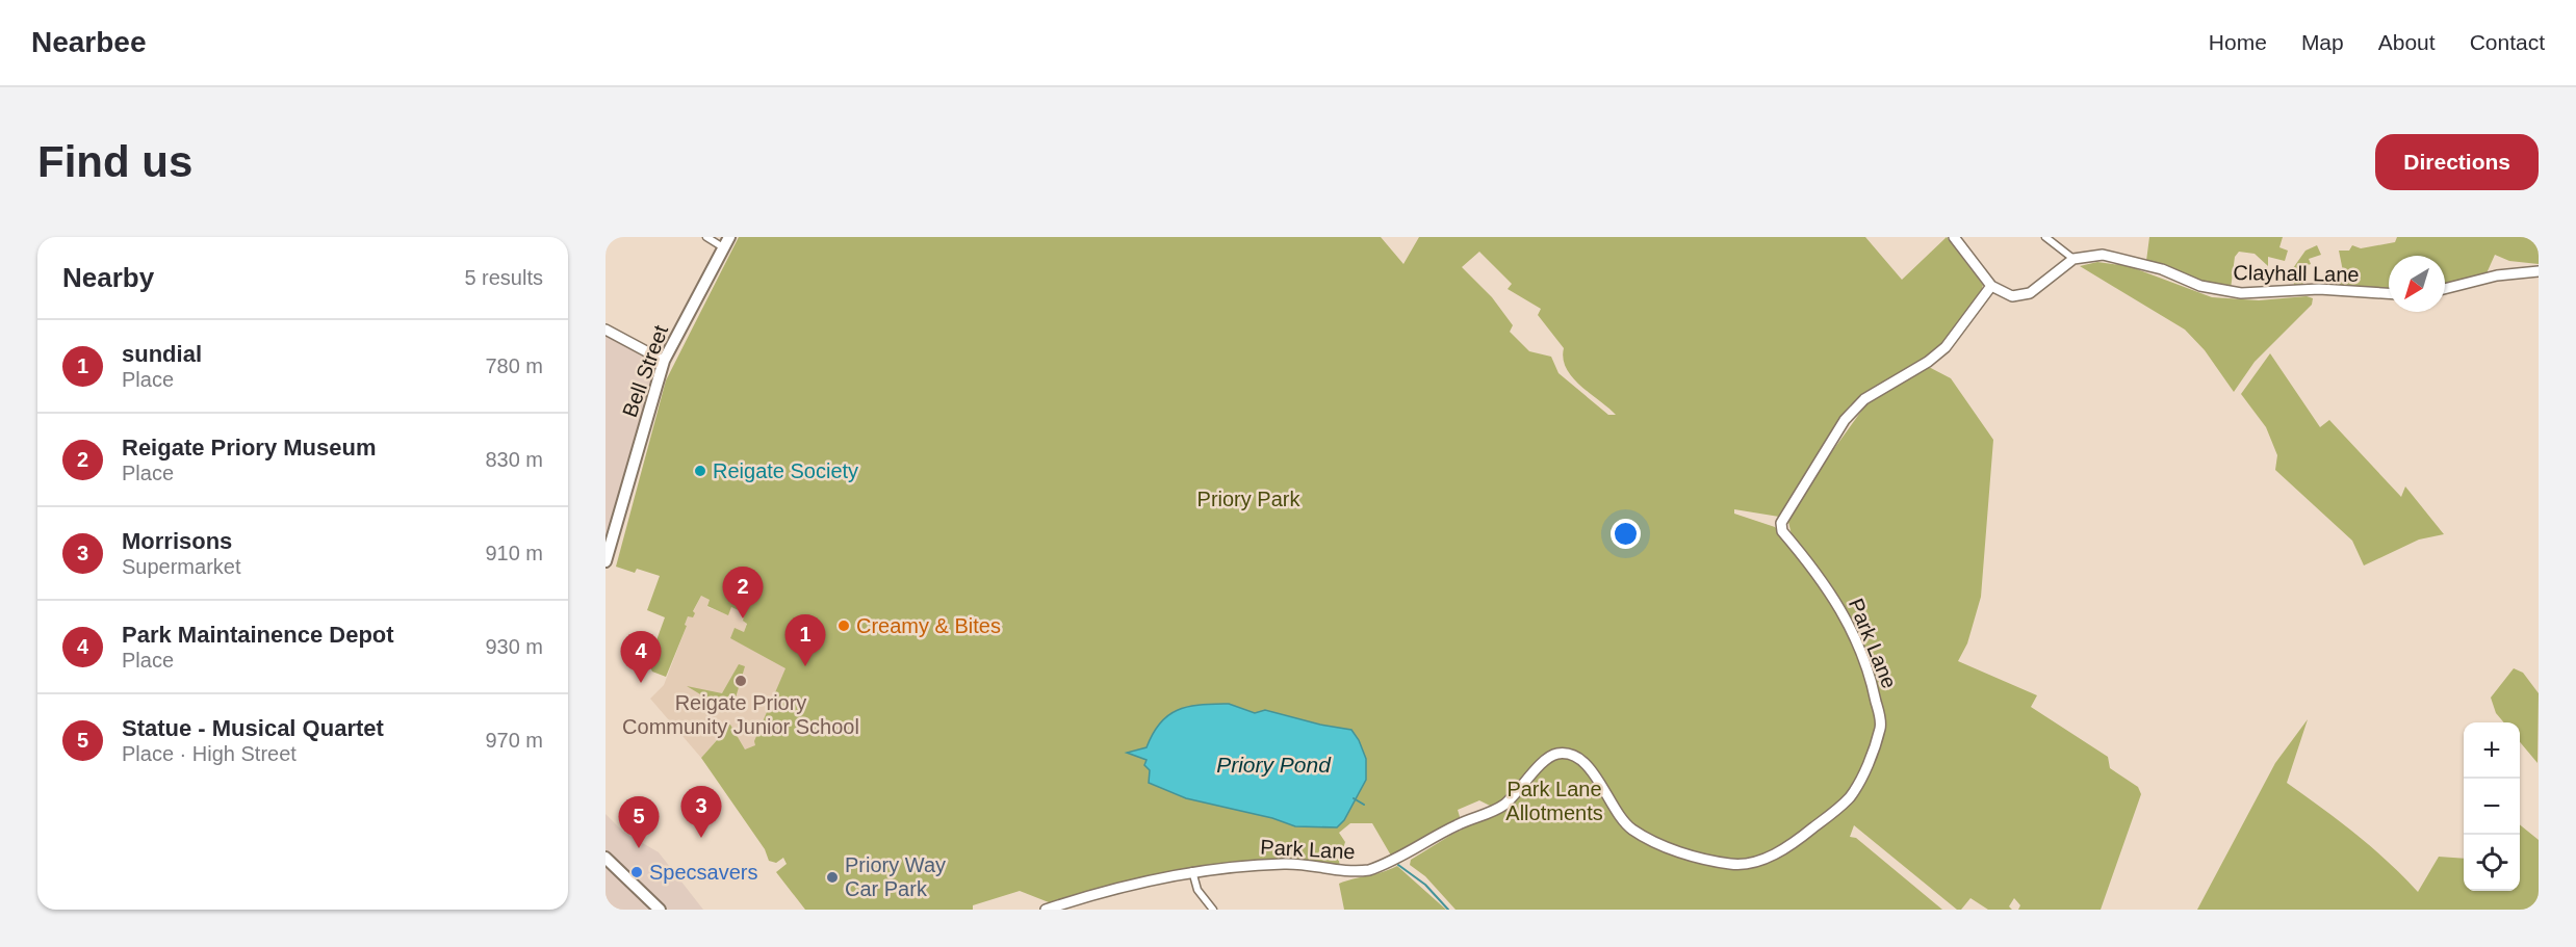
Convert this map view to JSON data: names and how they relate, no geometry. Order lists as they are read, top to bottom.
{
  "streets": {
    "main road": ["Bell Street"],
    "street": ["Clayhall Lane", "Park Lane"]
  },
  "crossings": [
    ["Clayhall Lane", "Park Lane"]
  ],
  "water": ["Priory Pond"],
  "parks": ["Priory Park", "Park Lane Allotments"],
  "places": [
    "Reigate Society",
    "Creamy & Bites",
    "Reigate Priory Community Junior School",
    "Specsavers",
    "Priory Way Car Park"
  ],
  "north": "bottom left",
  "page": {
    "header": "Nearbee",
    "nav": [
      "Home",
      "Map",
      "About",
      "Contact"
    ],
    "buttons": "Directions",
    "title": "Find us",
    "heading": ["Nearby", "5 results"],
    "list": [
      {
        "mark": "1",
        "name": "sundial",
        "note": "Place",
        "value": "780 m"
      },
      {
        "mark": "2",
        "name": "Reigate Priory Museum",
        "note": "Place",
        "value": "830 m"
      },
      {
        "mark": "3",
        "name": "Morrisons",
        "note": "Supermarket",
        "value": "910 m"
      },
      {
        "mark": "4",
        "name": "Park Maintainence Depot",
        "note": "Place",
        "value": "930 m"
      },
      {
        "mark": "5",
        "name": "Statue - Musical Quartet",
        "note": "Place · High Street",
        "value": "970 m"
      }
    ],
    "pins": [
      "2",
      "1",
      "4",
      "3",
      "5"
    ],
    "map_buttons": ["+", "−"]
  }
}
